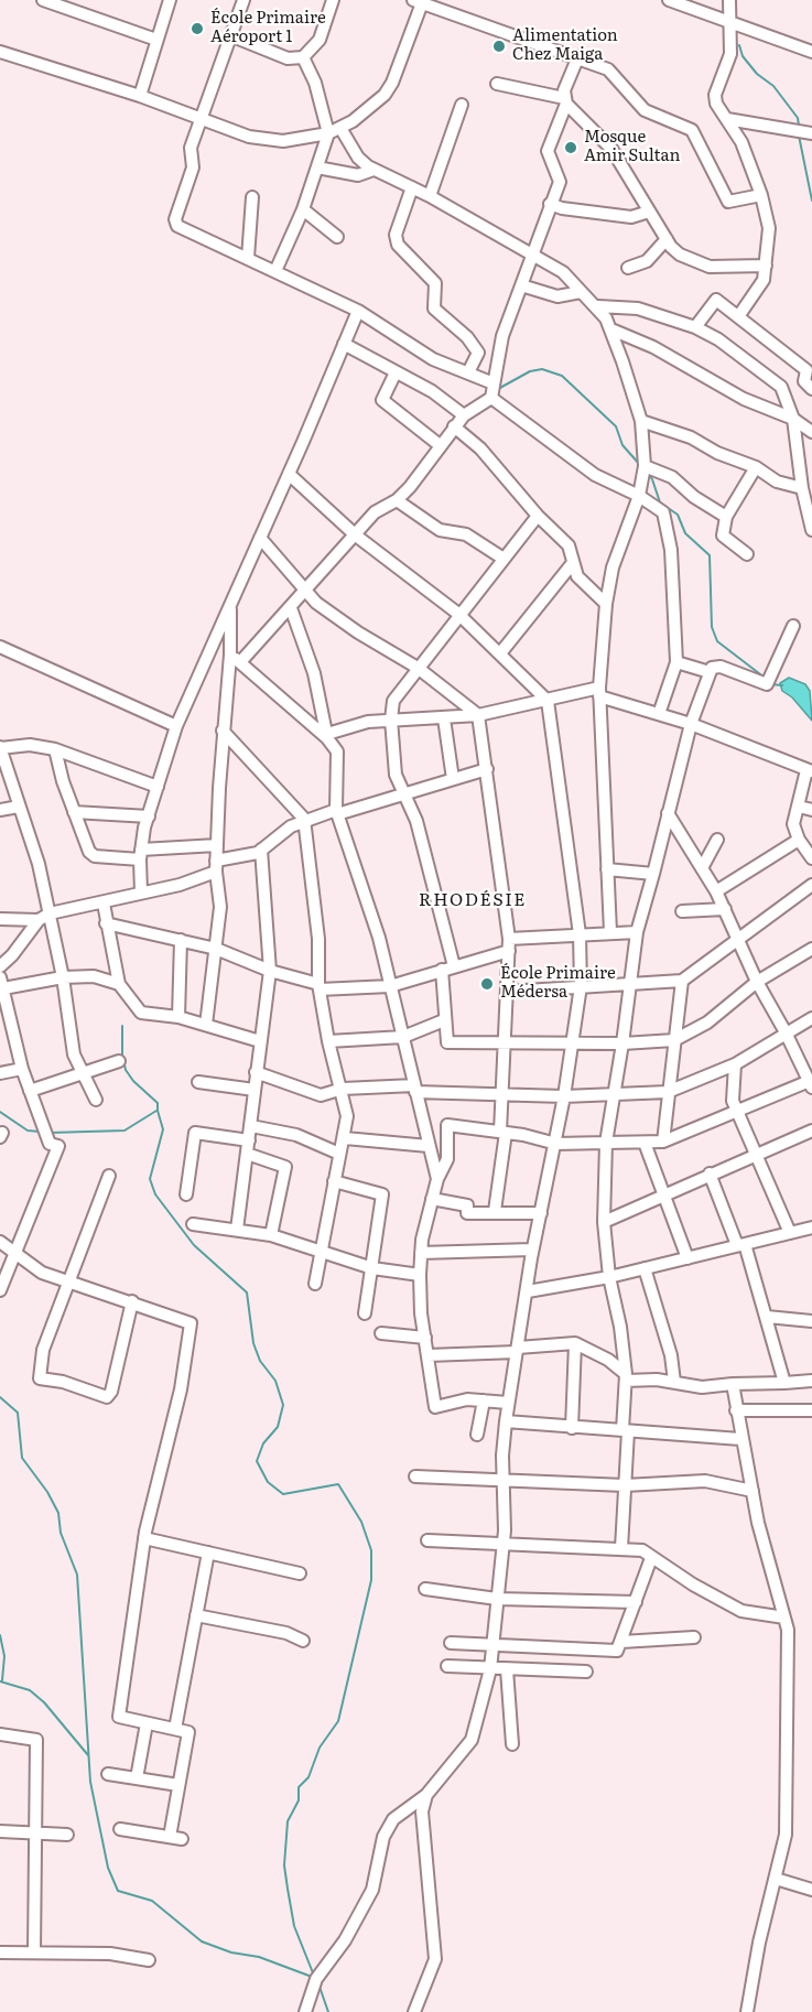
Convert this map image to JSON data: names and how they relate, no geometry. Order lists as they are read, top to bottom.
{
  "districts": ["RHODÉSIE"],
  "places": [
    "École Primaire Aéroport 1",
    "Alimentation Chez Maiga",
    "Mosque Amir Sultan",
    "École Primaire Médersa"
  ]
}
